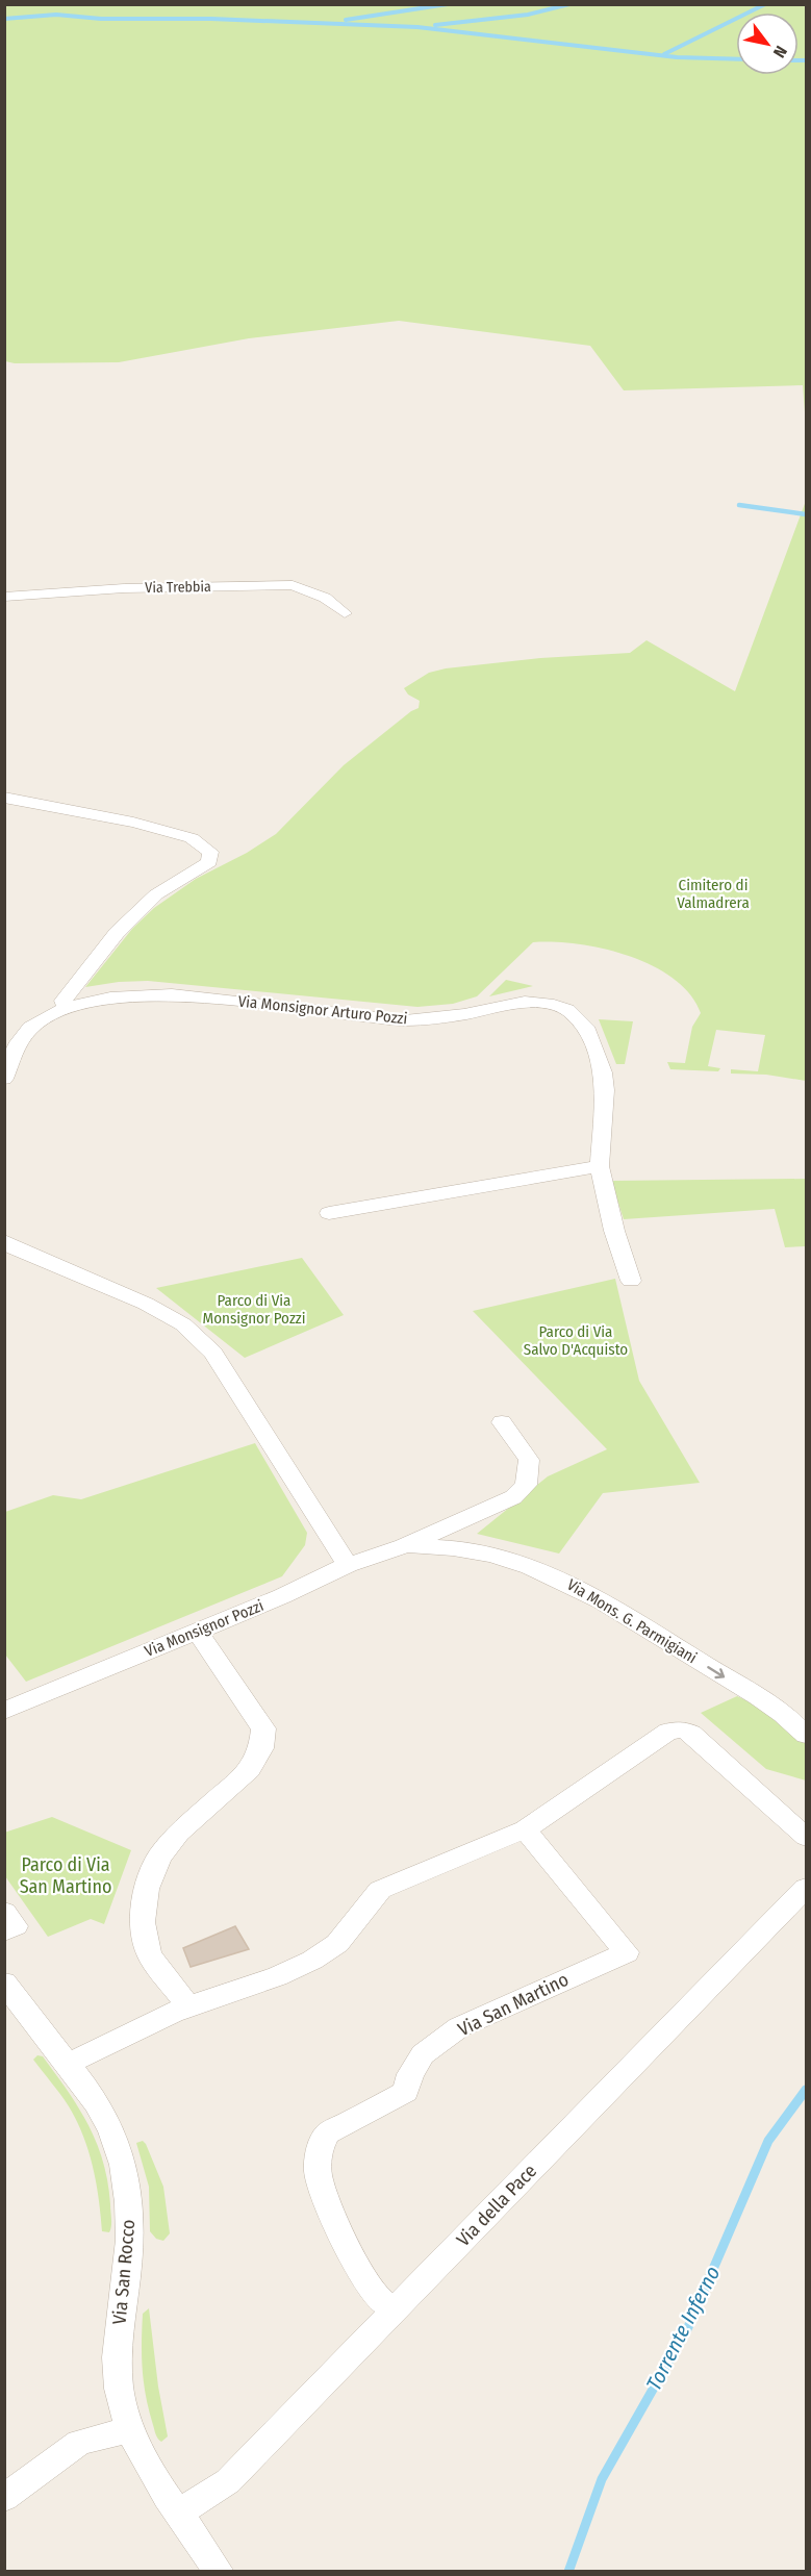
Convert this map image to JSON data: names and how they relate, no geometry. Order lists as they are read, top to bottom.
{
  "streets": {
    "street": [
      "Via Trebbia",
      "Via Monsignor Arturo Pozzi",
      "Via Mons. G. Parmigiani",
      "Via Monsignor Pozzi",
      "Via San Martino",
      "Via della Pace",
      "Via San Rocco"
    ]
  },
  "crossings": [
    ["Via Mons. G. Parmigiani", "Via Monsignor Pozzi"],
    ["Via San Martino", "Via della Pace"],
    ["Via della Pace", "Via San Rocco"]
  ],
  "one_way": ["Via Mons. G. Parmigiani"],
  "water": ["Torrente Inferno"],
  "parks": [
    "Cimitero di Valmadrera",
    "Parco di Via Monsignor Pozzi",
    "Parco di Via Salvo D'Acquisto",
    "Parco di Via San Martino"
  ],
  "north": "bottom right"
}
